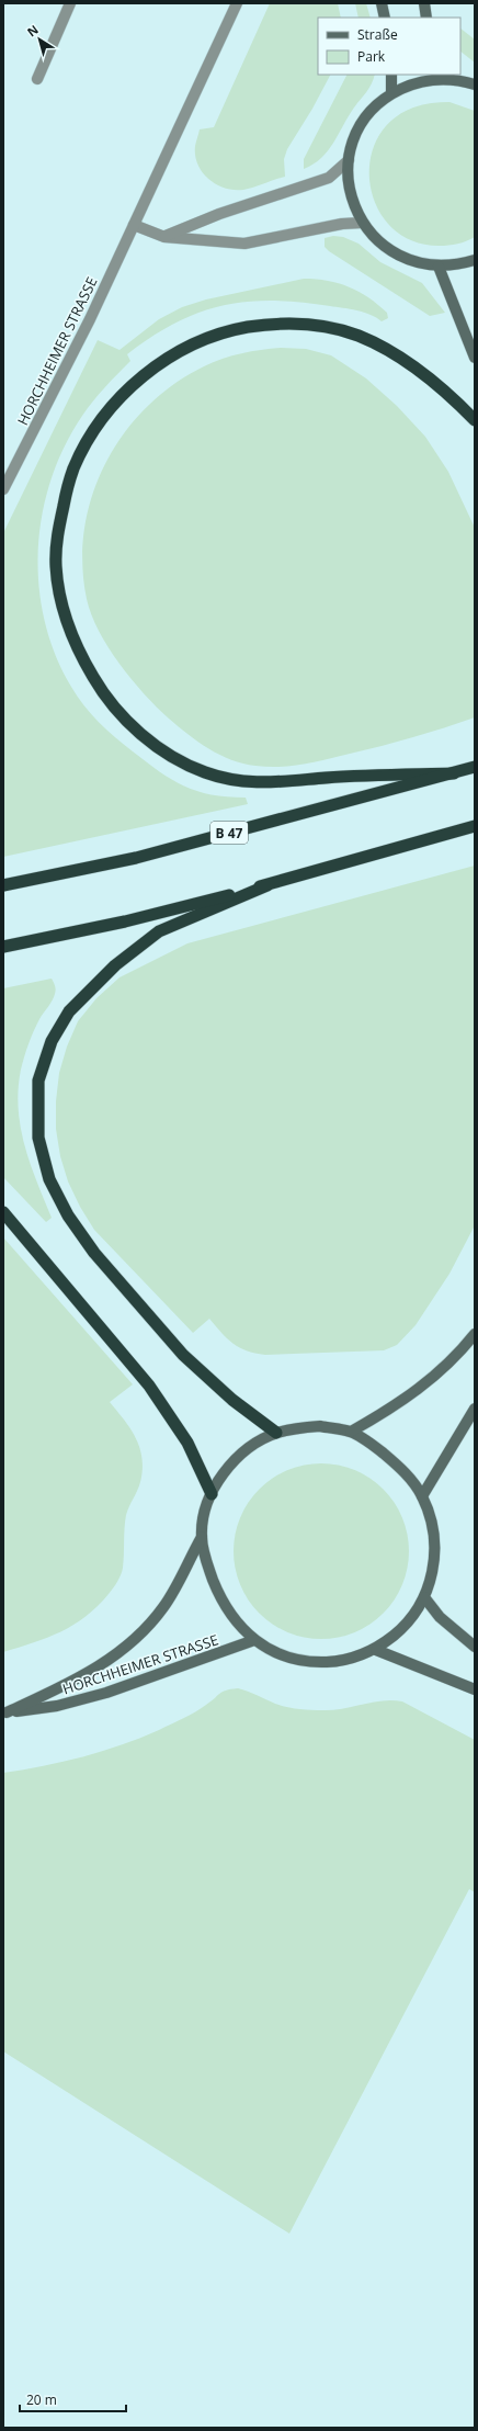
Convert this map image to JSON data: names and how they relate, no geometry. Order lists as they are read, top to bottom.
{
  "streets": {
    "highway": ["B 47"],
    "main road": ["HORCHHEIMER STRASSE"]
  },
  "legend": ["Straße", "Park"],
  "scale_bar": "20 m",
  "north": "top left"
}
